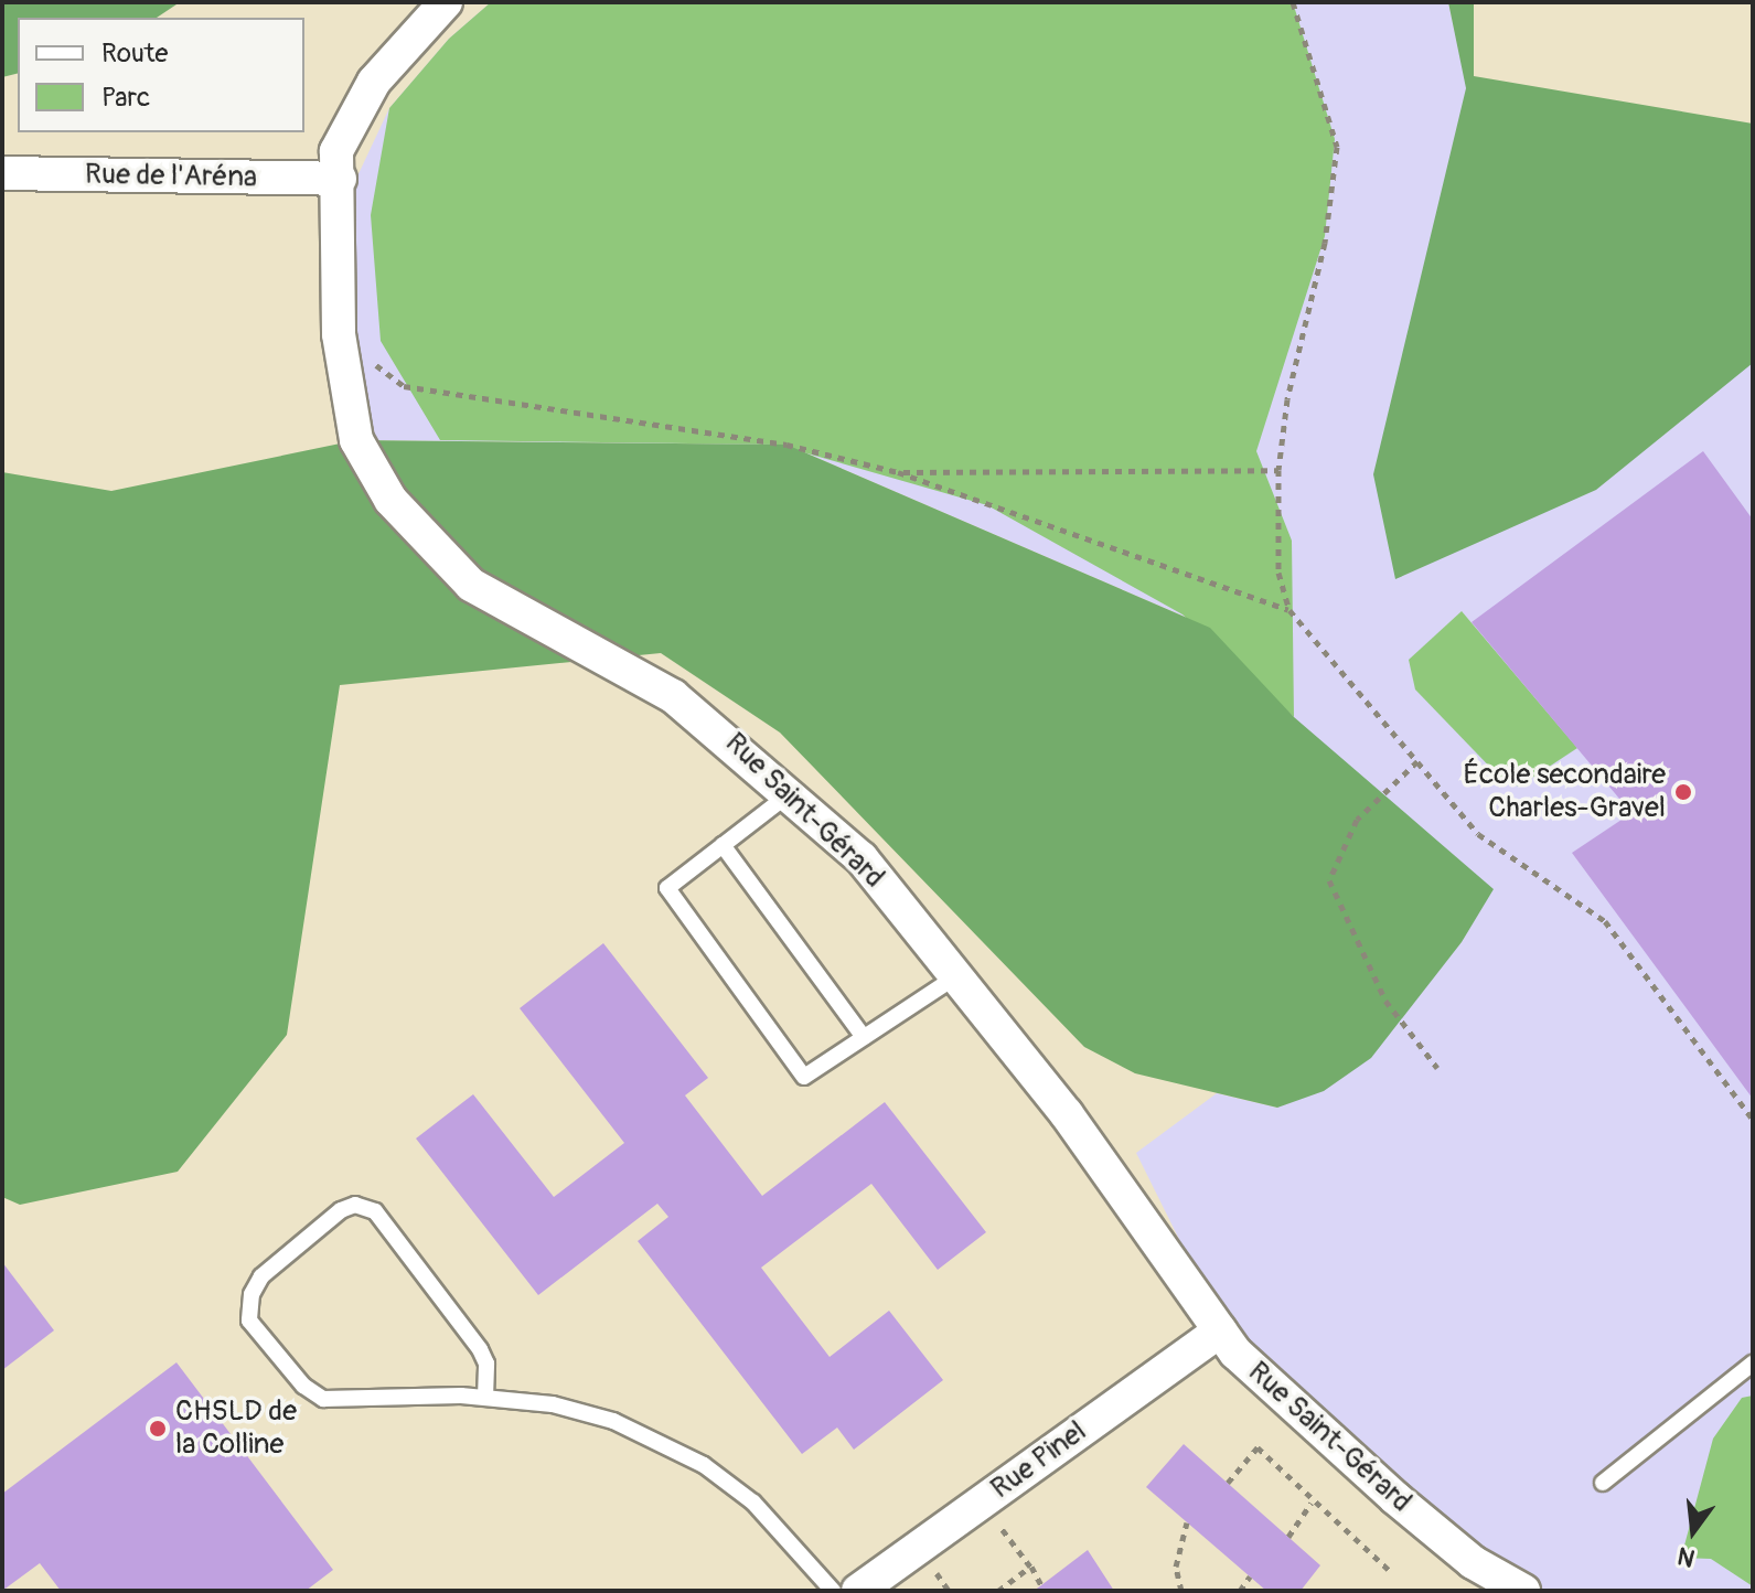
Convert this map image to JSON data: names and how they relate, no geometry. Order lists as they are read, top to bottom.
{
  "streets": {
    "street": ["Rue de l'Aréna", "Rue Saint-Gérard", "Rue Pinel"]
  },
  "crossings": [
    ["Rue de l'Aréna", "Rue Saint-Gérard"],
    ["Rue Saint-Gérard", "Rue Pinel"]
  ],
  "places": ["École secondaire Charles-Gravel", "CHSLD de la Colline"],
  "legend": ["Route", "Parc"],
  "north": "bottom"
}
